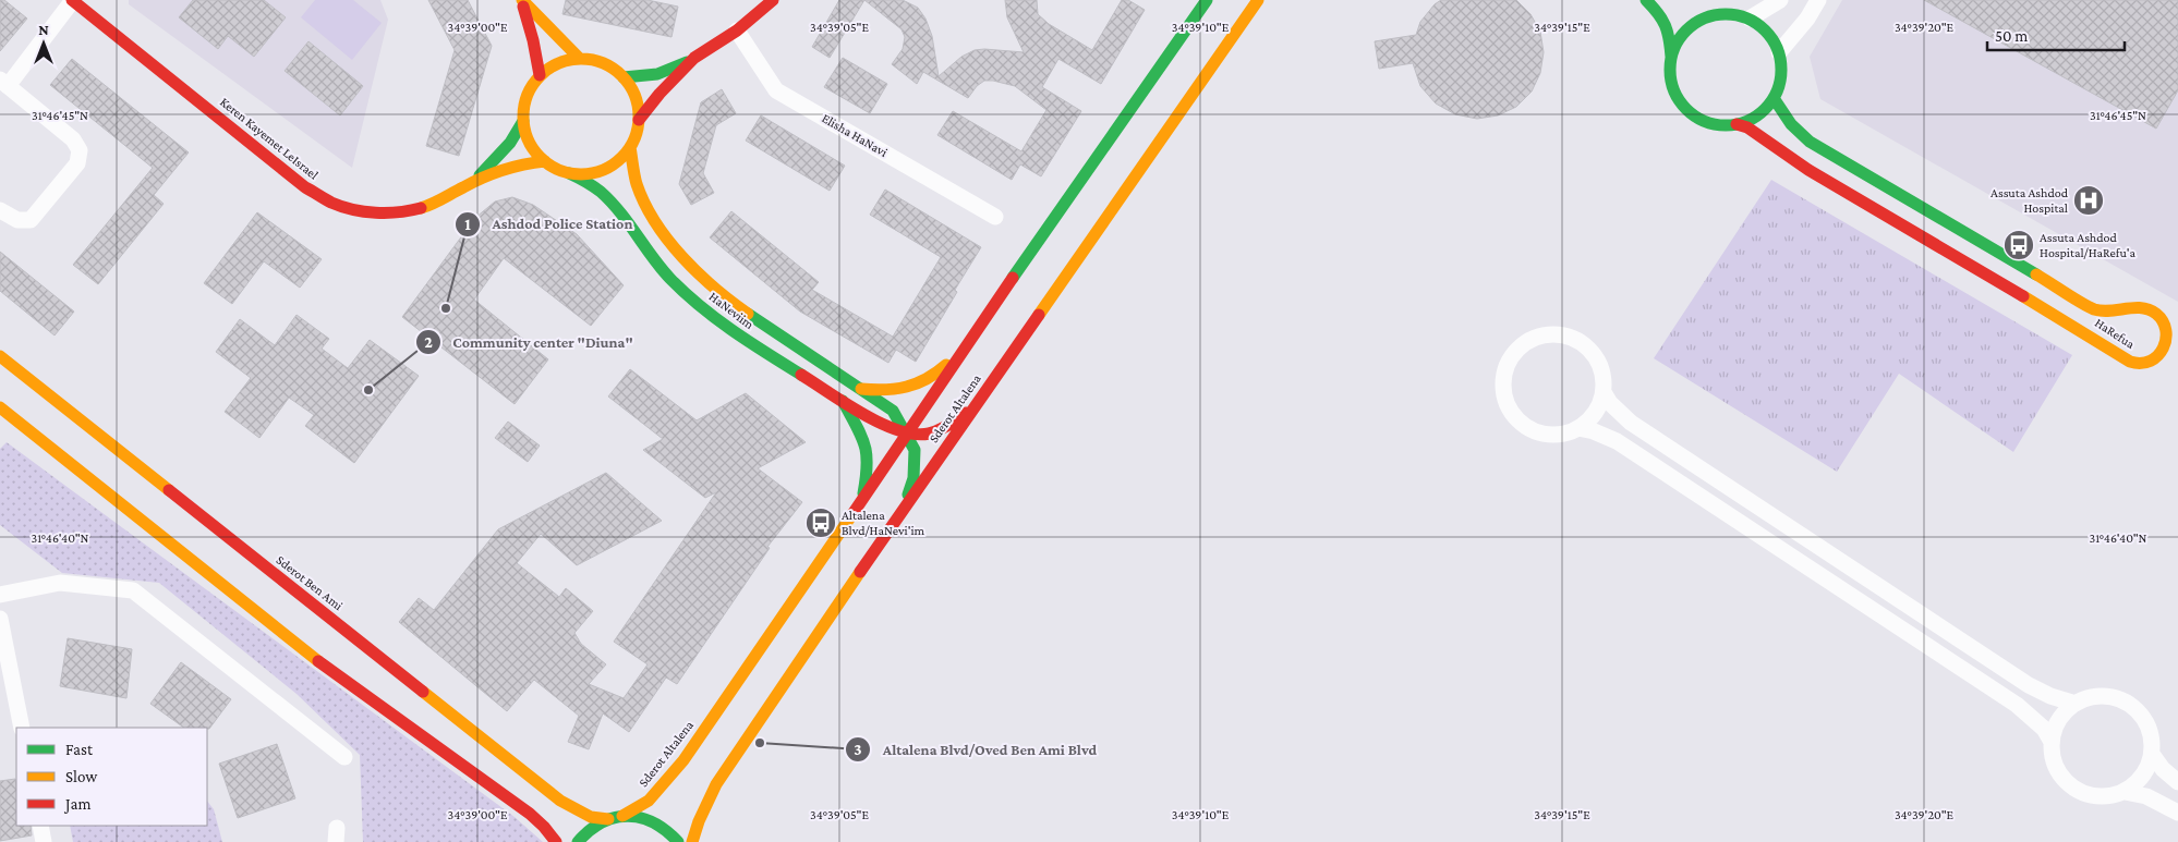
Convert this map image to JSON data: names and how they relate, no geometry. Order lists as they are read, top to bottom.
{
  "streets": {
    "street": [
      "Elisha HaNavi",
      "Keren Kayemet LeIsrael",
      "HaNeviim",
      "HaRefua",
      "Sderot Altalena",
      "Sderot Ben Ami"
    ]
  },
  "crossings": [
    ["Keren Kayemet LeIsrael", "HaNeviim"],
    ["HaNeviim", "Sderot Altalena"]
  ],
  "places": {
    "hospital": ["Assuta Ashdod Hospital"],
    "bus stop": ["Assuta Ashdod Hospital/HaRefu'a", "Altalena Blvd/HaNevi'im"],
    "other": ["Ashdod Police Station", "Community center \"Diuna\"", "Altalena Blvd/Oved Ben Ami Blvd"]
  },
  "legend": ["Fast", "Slow", "Jam"],
  "scale_bar": "50 m",
  "north": "top",
  "coordinates": [
    "34°39'00\"E",
    "34°39'05\"E",
    "34°39'10\"E",
    "34°39'15\"E",
    "34°39'20\"E",
    "31°46'45\"N",
    "31°46'40\"N"
  ]
}
